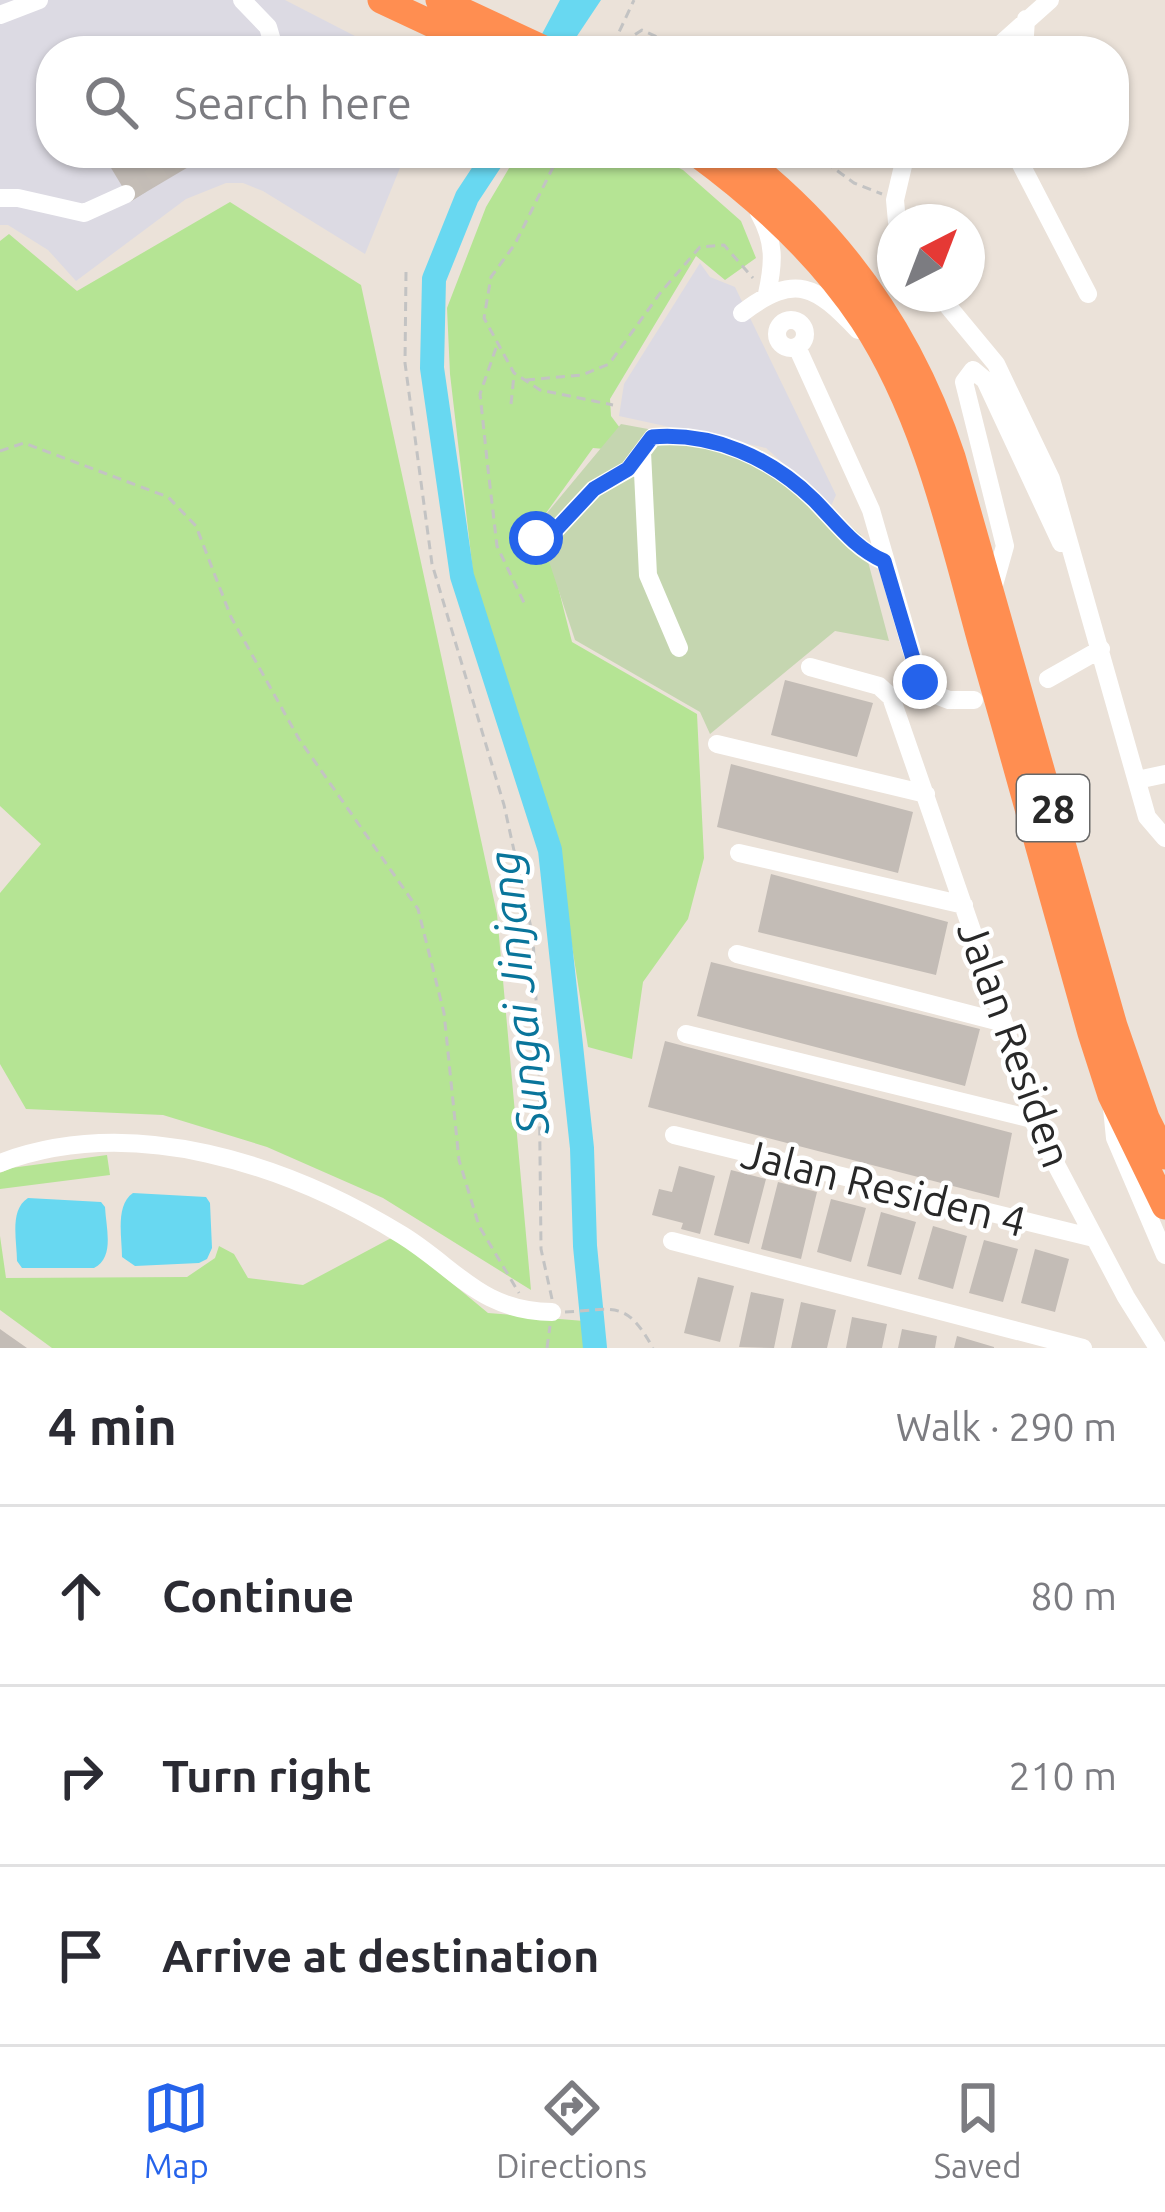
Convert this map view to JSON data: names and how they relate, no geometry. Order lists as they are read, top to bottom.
{
  "streets": {
    "highway": ["28"],
    "street": ["Jalan Residen", "Jalan Residen 4"]
  },
  "crossings": [
    ["Jalan Residen", "Jalan Residen 4"]
  ],
  "water": ["Sungai Jinjang"],
  "north": "top right",
  "page": {
    "search": "Search here",
    "heading": ["4 min", "Walk · 290 m"],
    "list": [
      ["Continue", "80 m"],
      ["Turn right", "210 m"],
      "Arrive at destination"
    ],
    "nav": ["Map", "Directions", "Saved"]
  }
}
